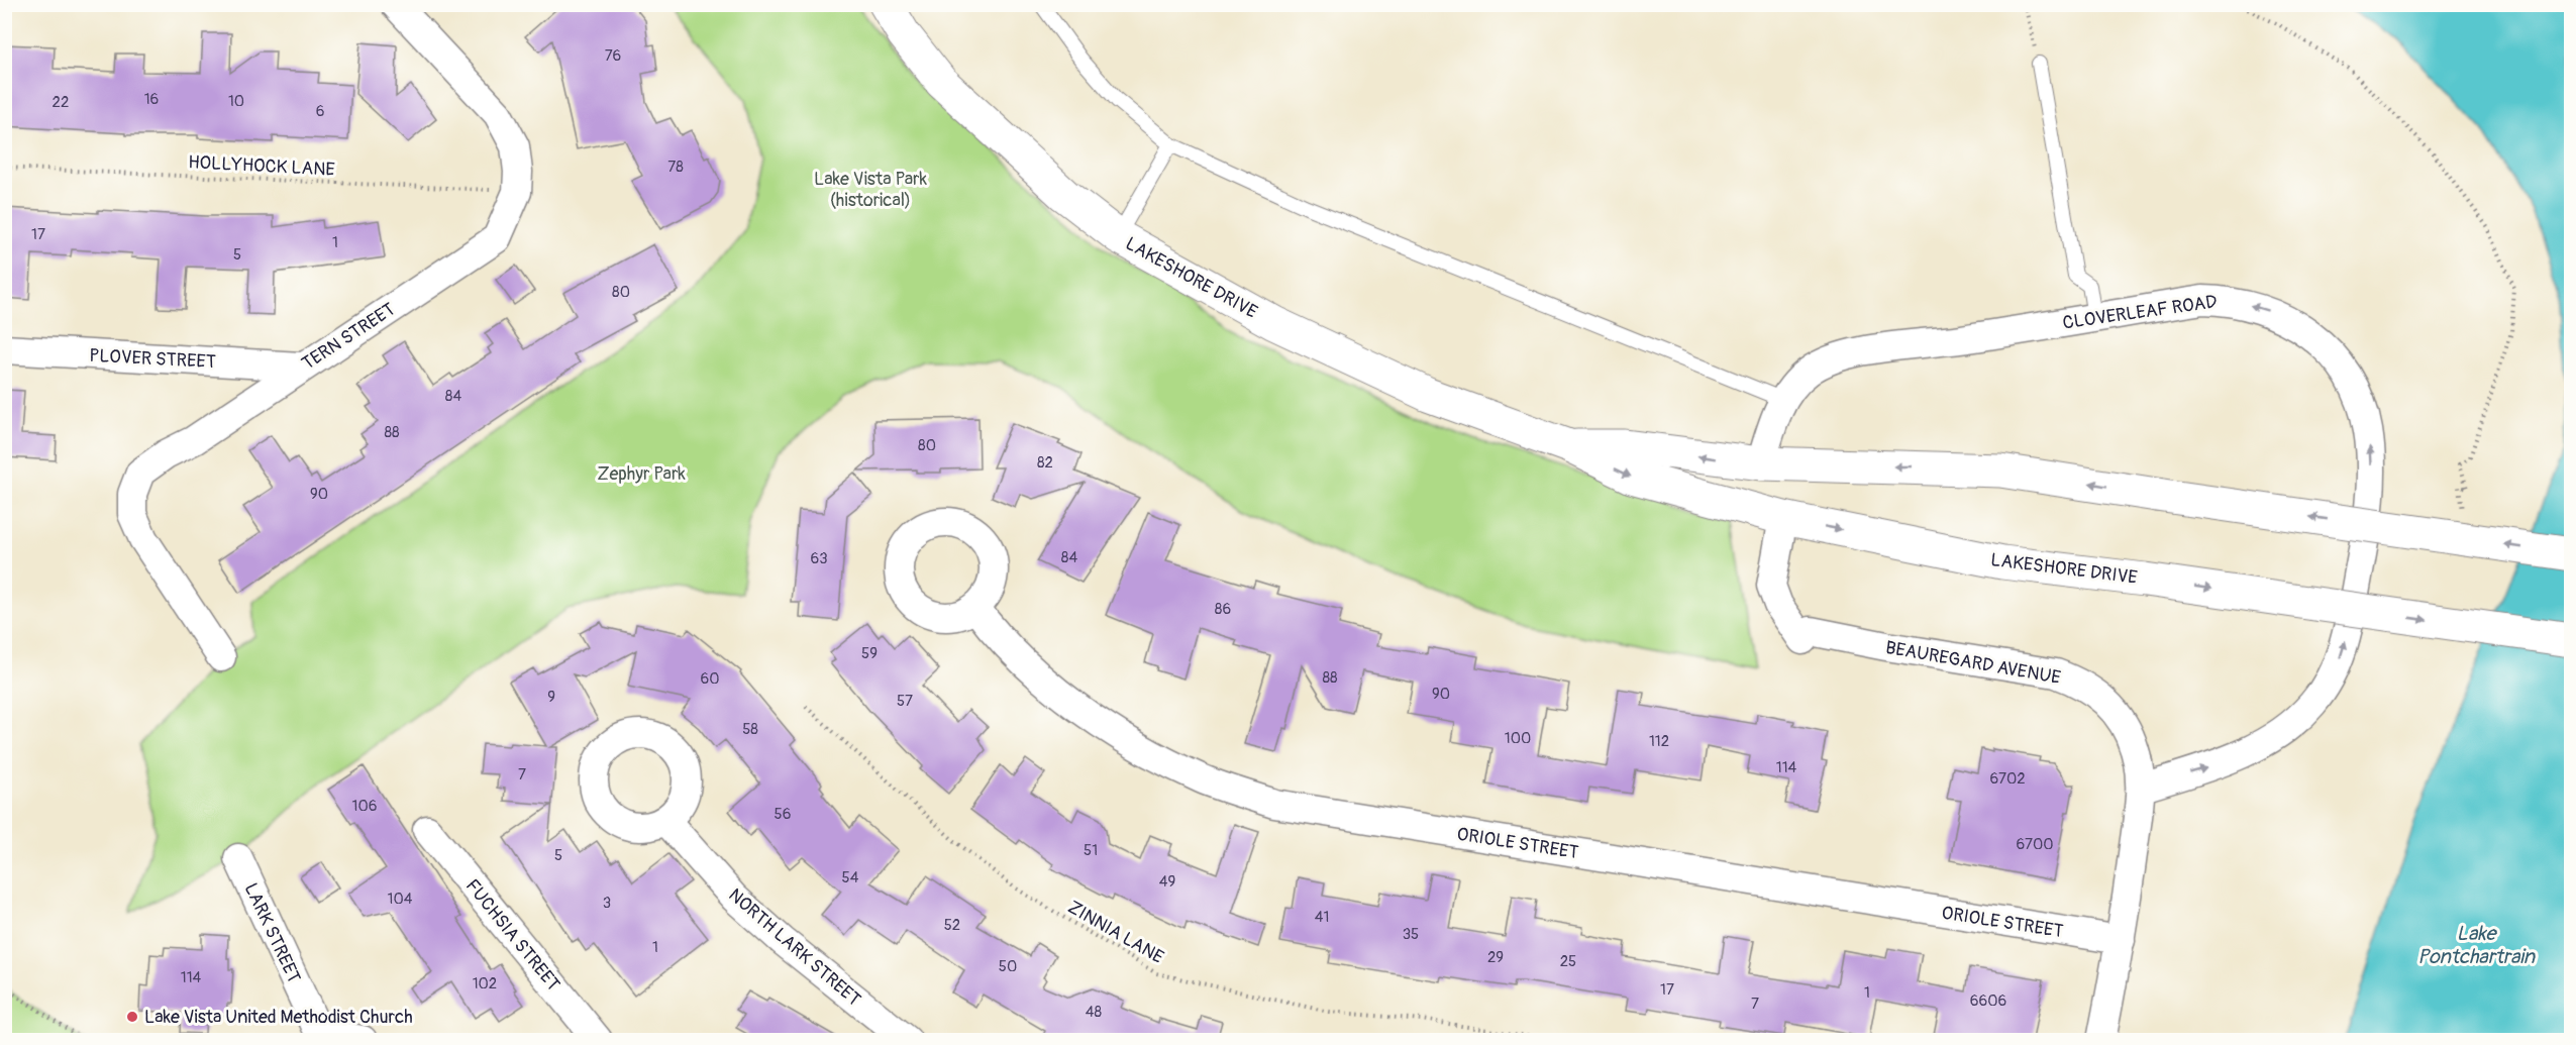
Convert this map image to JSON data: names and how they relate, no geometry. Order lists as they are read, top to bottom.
{
  "streets": {
    "street": [
      "LAKESHORE DRIVE",
      "CLOVERLEAF ROAD",
      "TERN STREET",
      "PLOVER STREET",
      "BEAUREGARD AVENUE",
      "ORIOLE STREET",
      "LARK STREET",
      "FUCHSIA STREET",
      "NORTH LARK STREET"
    ],
    "path": ["HOLLYHOCK LANE", "ZINNIA LANE"]
  },
  "crossings": [
    ["HOLLYHOCK LANE", "TERN STREET"],
    ["LAKESHORE DRIVE", "CLOVERLEAF ROAD"],
    ["LAKESHORE DRIVE", "BEAUREGARD AVENUE"],
    ["CLOVERLEAF ROAD", "BEAUREGARD AVENUE"],
    ["TERN STREET", "PLOVER STREET"],
    ["BEAUREGARD AVENUE", "ORIOLE STREET"]
  ],
  "water": ["Lake Pontchartrain"],
  "parks": ["Lake Vista Park (historical)", "Zephyr Park"],
  "places": ["Lake Vista United Methodist Church"],
  "house_numbers": [
    "76",
    "16",
    "10",
    "22",
    "6",
    "78",
    "17",
    "1",
    "5",
    "80",
    "84",
    "88",
    "80",
    "82",
    "90",
    "84",
    "63",
    "86",
    "59",
    "88",
    "60",
    "90",
    "9",
    "57",
    "58",
    "100",
    "112",
    "114",
    "7",
    "6702",
    "106",
    "56",
    "6700",
    "51",
    "5",
    "54",
    "49",
    "104",
    "3",
    "41",
    "52",
    "35",
    "1",
    "29",
    "25",
    "50",
    "114",
    "102",
    "17",
    "1",
    "6606",
    "7",
    "48"
  ]
}
